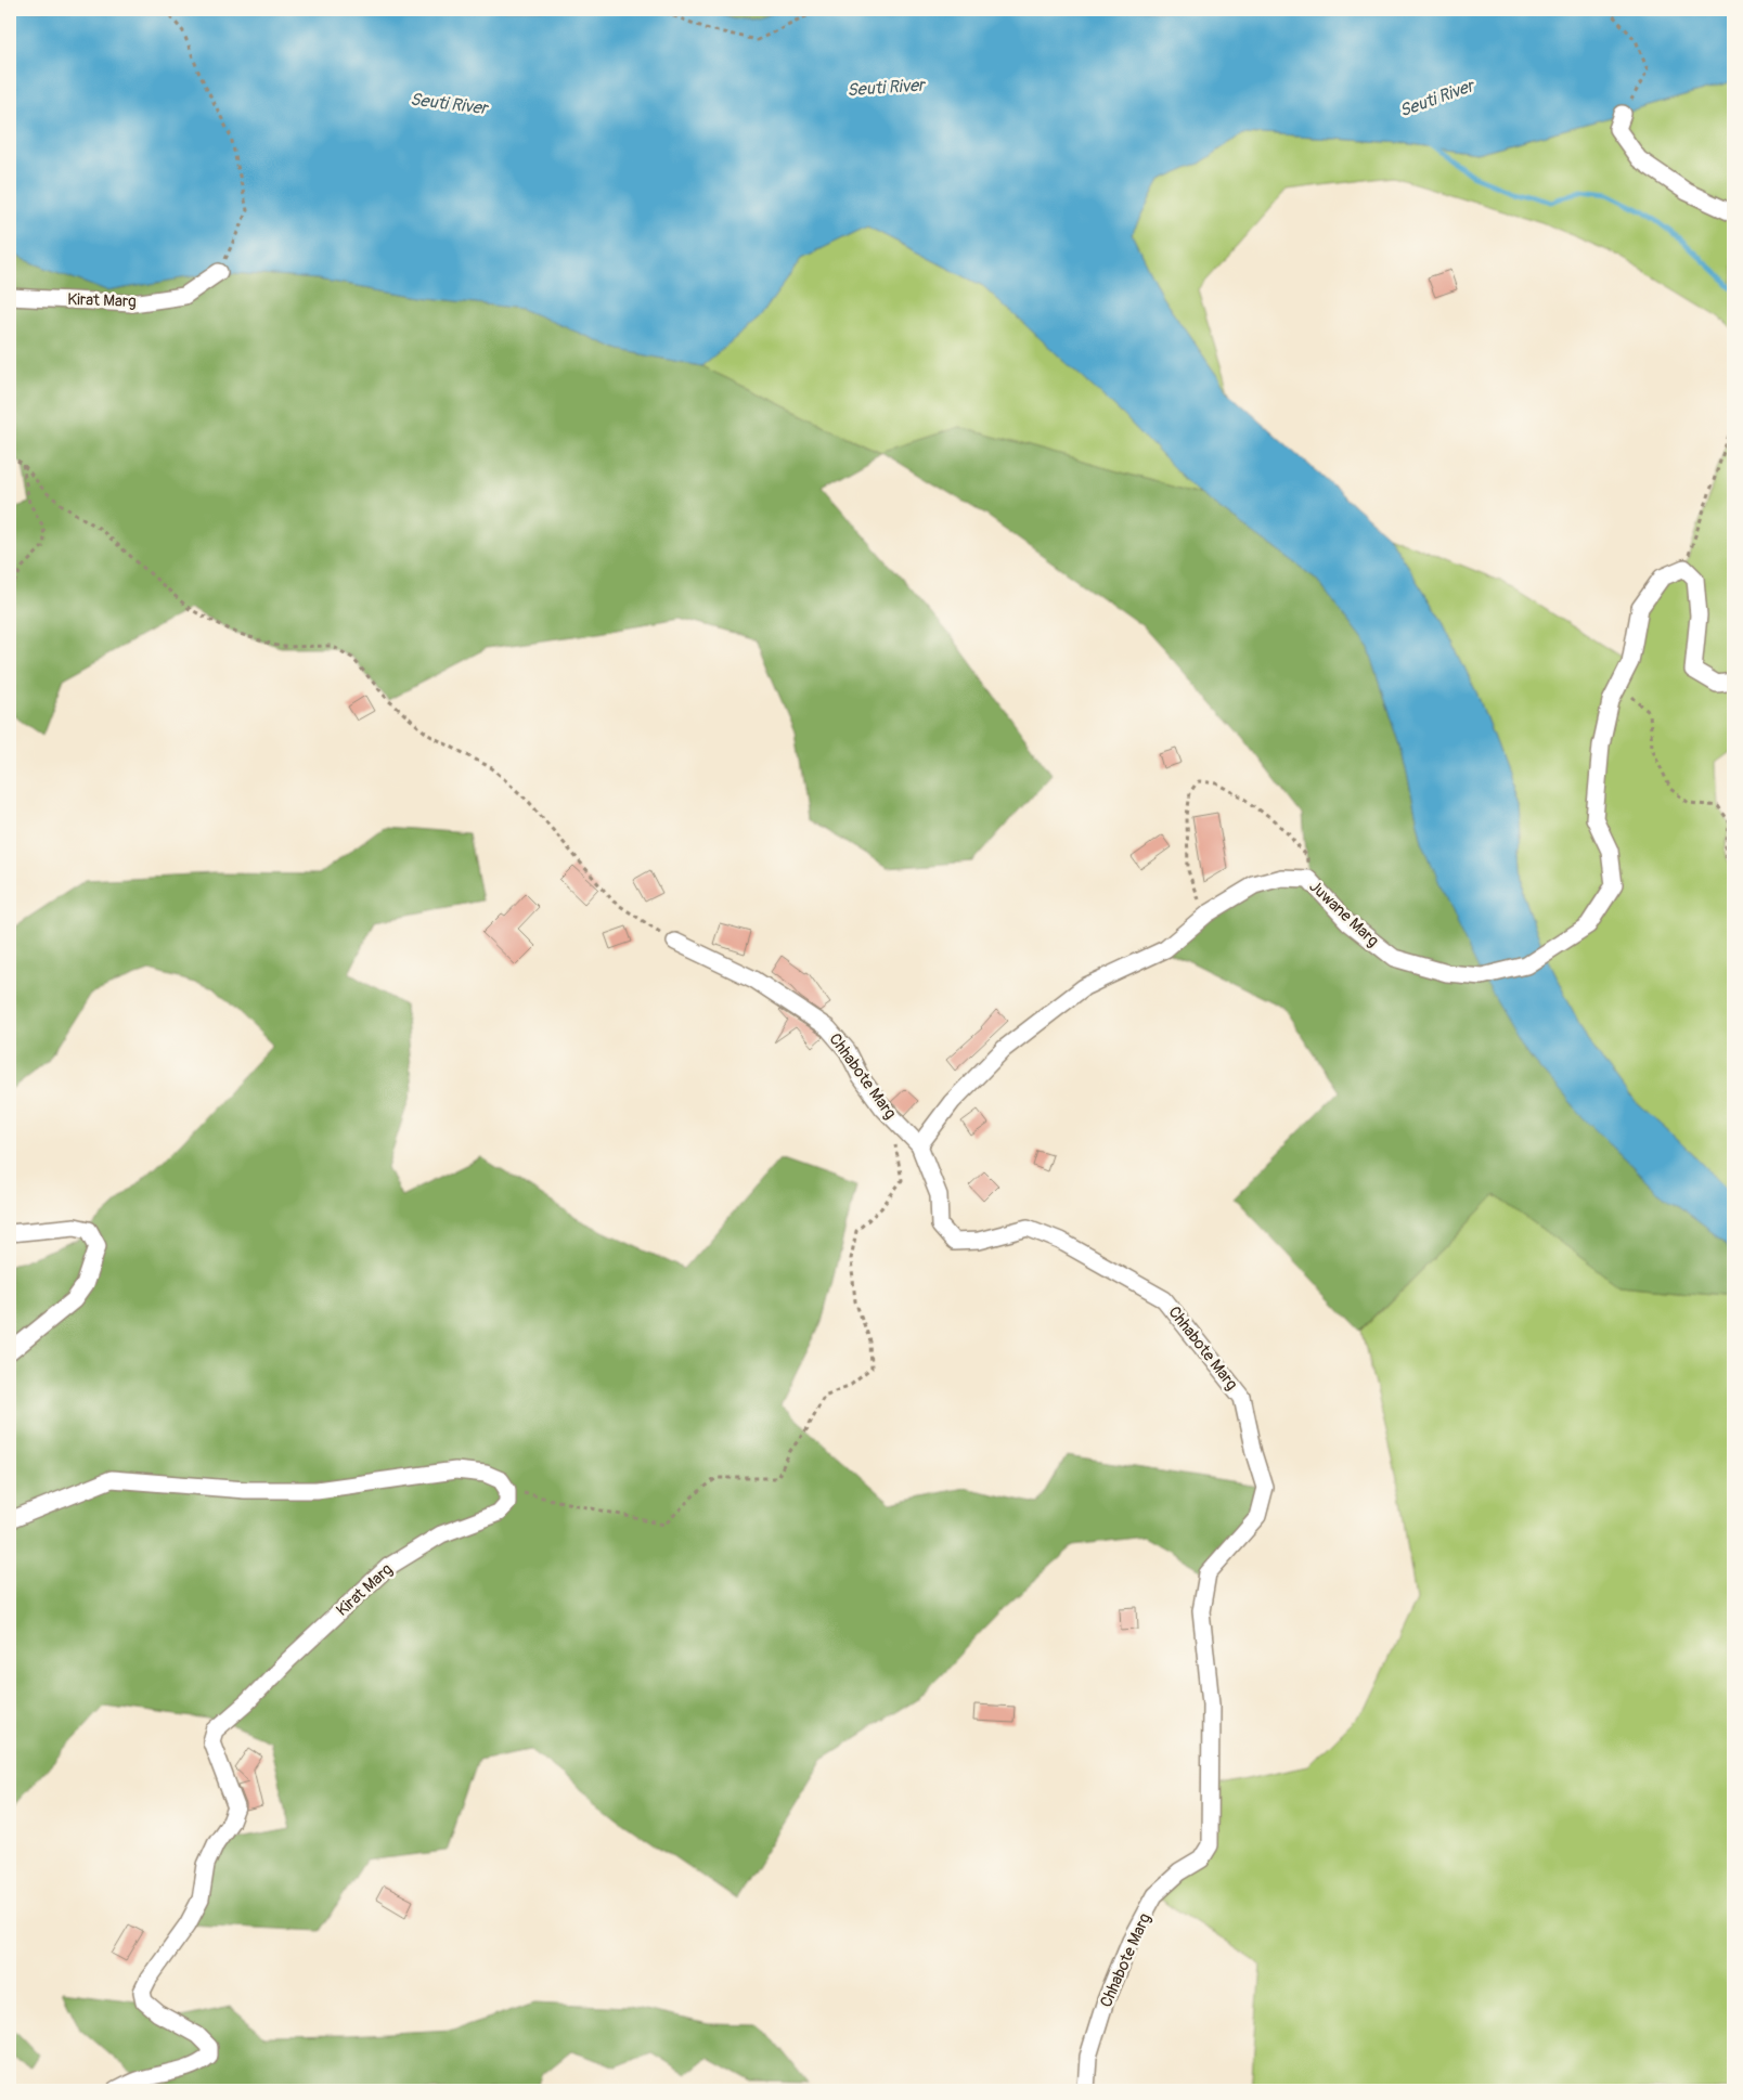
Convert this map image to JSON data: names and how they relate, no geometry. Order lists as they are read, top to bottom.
{
  "streets": {
    "street": ["Kirat Marg", "Juwane Marg", "Chhabote Marg"]
  },
  "crossings": [
    ["Juwane Marg", "Chhabote Marg"]
  ],
  "water": ["Seuti River"]
}
